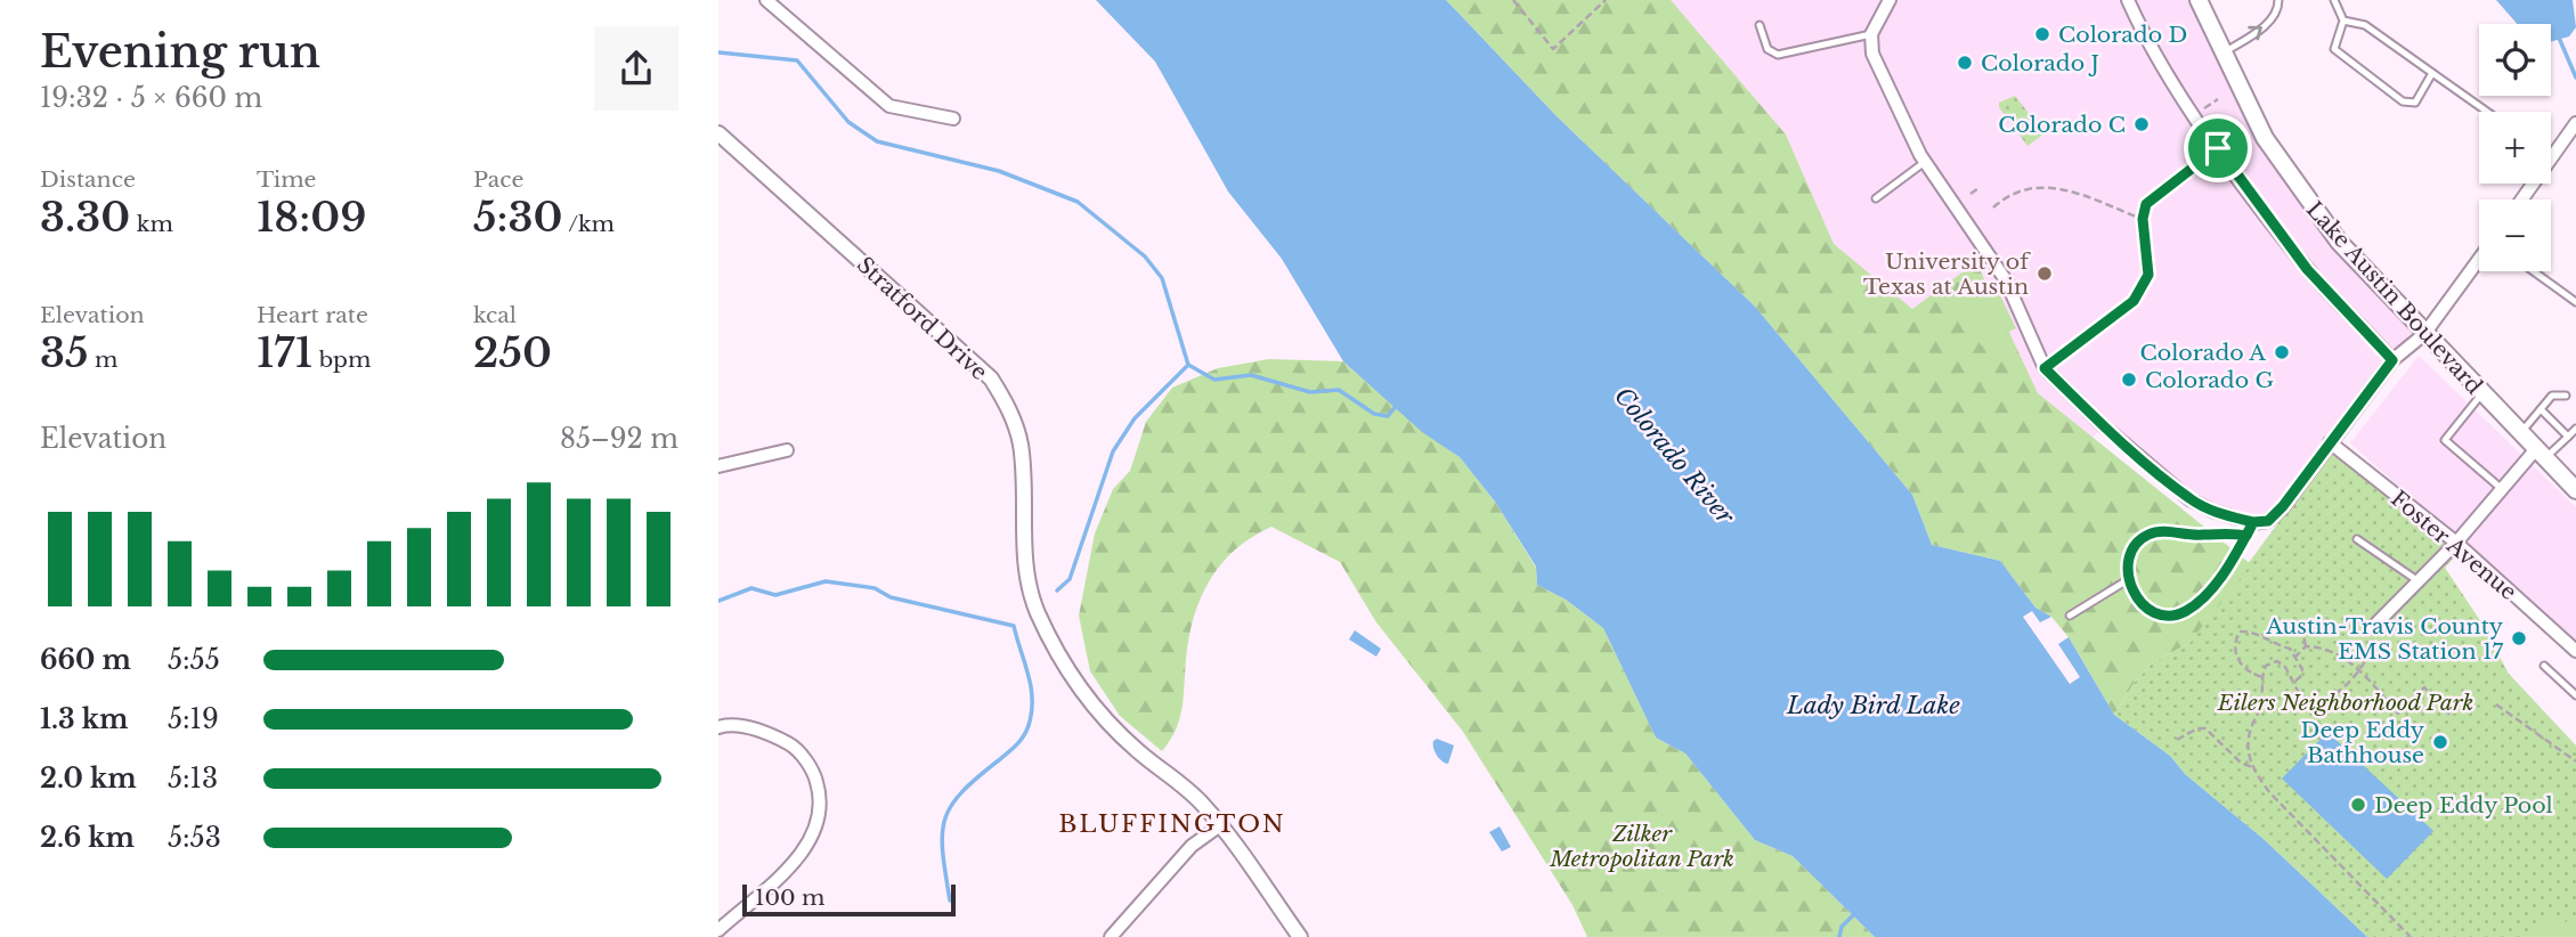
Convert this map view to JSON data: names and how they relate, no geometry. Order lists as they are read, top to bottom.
{
  "streets": {
    "main road": ["Lake Austin Boulevard"],
    "street": ["Stratford Drive", "Foster Avenue"]
  },
  "districts": ["BLUFFINGTON"],
  "water": ["Colorado River", "Lady Bird Lake"],
  "parks": ["Eilers Neighborhood Park", "Zilker Metropolitan Park"],
  "places": [
    "Colorado D",
    "Colorado J",
    "Colorado C",
    "University of Texas at Austin",
    "Colorado A",
    "Colorado G",
    "Austin-Travis County EMS Station 17",
    "Deep Eddy Bathhouse",
    "Deep Eddy Pool"
  ],
  "scale_bar": "100 m",
  "page": {
    "heading": ["Evening run", "19:32 · 5 × 660 m"],
    "map_buttons": ["+", "−"],
    "stats": [
      ["Distance", "3.30 km"],
      ["Time", "18:09"],
      ["Pace", "5:30 /km"],
      ["Elevation", "35 m"],
      ["Heart rate", "171 bpm"],
      ["kcal", "250"]
    ],
    "chart": ["Elevation", "85–92 m"],
    "list": [
      {
        "name": "660 m",
        "note": "5:55"
      },
      {
        "name": "1.3 km",
        "note": "5:19"
      },
      {
        "name": "2.0 km",
        "note": "5:13"
      },
      {
        "name": "2.6 km",
        "note": "5:53"
      }
    ],
    "scale": "100 m"
  }
}
